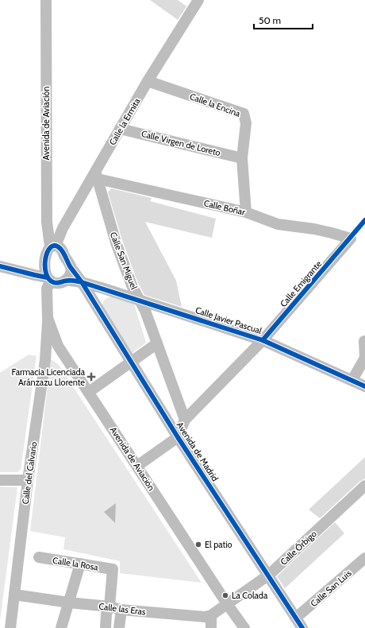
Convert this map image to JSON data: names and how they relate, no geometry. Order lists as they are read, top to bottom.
{
  "streets": {
    "street": [
      "Calle la Encina",
      "Calle la Ermita",
      "Avenida de Aviación",
      "Calle Virgen de Loreto",
      "Calle Boñar",
      "Calle San Miguel",
      "Calle Emigrante",
      "Calle Javier Pascual",
      "Avenida de Madrid",
      "Calle del Calvario",
      "Calle Órbigo",
      "Calle la Rosa",
      "Calle San Luis",
      "Calle las Eras"
    ]
  },
  "crossings": [
    ["Calle la Encina", "Calle la Ermita"],
    ["Calle la Encina", "Calle Virgen de Loreto"],
    ["Calle la Encina", "Calle Boñar"],
    ["Calle la Ermita", "Avenida de Aviación"],
    ["Calle la Ermita", "Calle Virgen de Loreto"],
    ["Calle la Ermita", "Calle Boñar"],
    ["Calle la Ermita", "Calle San Miguel"],
    ["Avenida de Aviación", "Calle Javier Pascual"],
    ["Avenida de Aviación", "Calle del Calvario"],
    ["Avenida de Aviación", "Calle Órbigo"],
    ["Avenida de Aviación", "Calle las Eras"],
    ["Calle Boñar", "Calle San Miguel"],
    ["Calle Boñar", "Calle Emigrante"],
    ["Calle San Miguel", "Calle Emigrante"],
    ["Calle San Miguel", "Calle Javier Pascual"],
    ["Calle Emigrante", "Calle Javier Pascual"],
    ["Calle Emigrante", "Avenida de Madrid"],
    ["Calle Javier Pascual", "Avenida de Madrid"],
    ["Avenida de Madrid", "Calle Órbigo"],
    ["Avenida de Madrid", "Calle San Luis"],
    ["Calle del Calvario", "Calle las Eras"],
    ["Calle Órbigo", "Calle las Eras"],
    ["Calle la Rosa", "Calle las Eras"]
  ],
  "places": {
    "health": ["Farmacia Licenciada Aránzazu Llorente"],
    "other": ["El patio", "La Colada"]
  },
  "scale_bar": "50 m"
}
